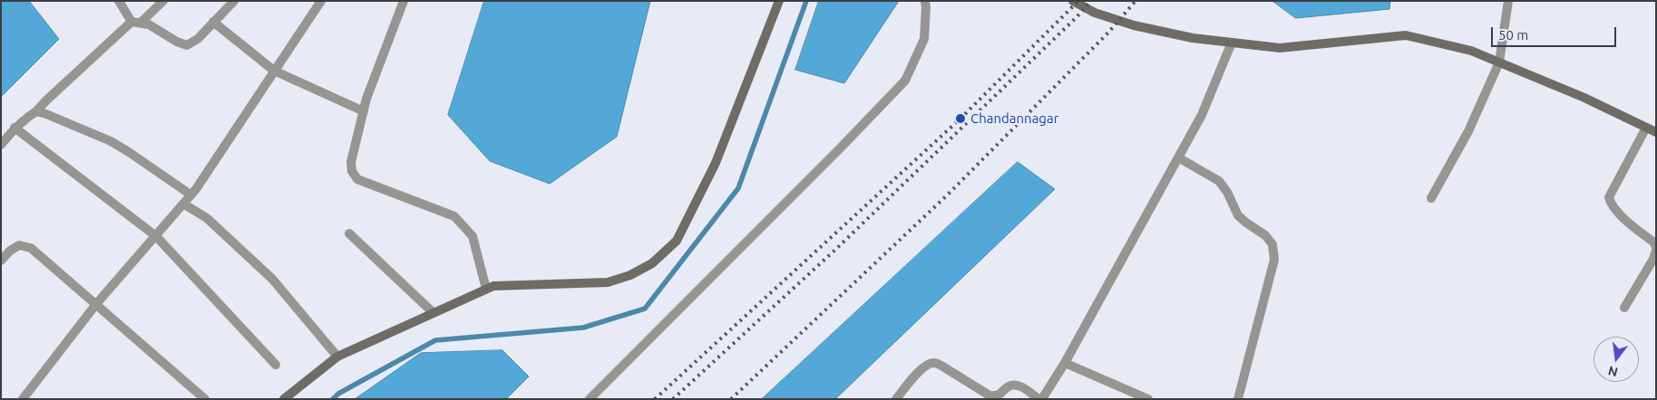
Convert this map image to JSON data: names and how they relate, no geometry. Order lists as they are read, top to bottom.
{
  "places": ["Chandannagar"],
  "scale_bar": "50 m",
  "north": "bottom"
}
